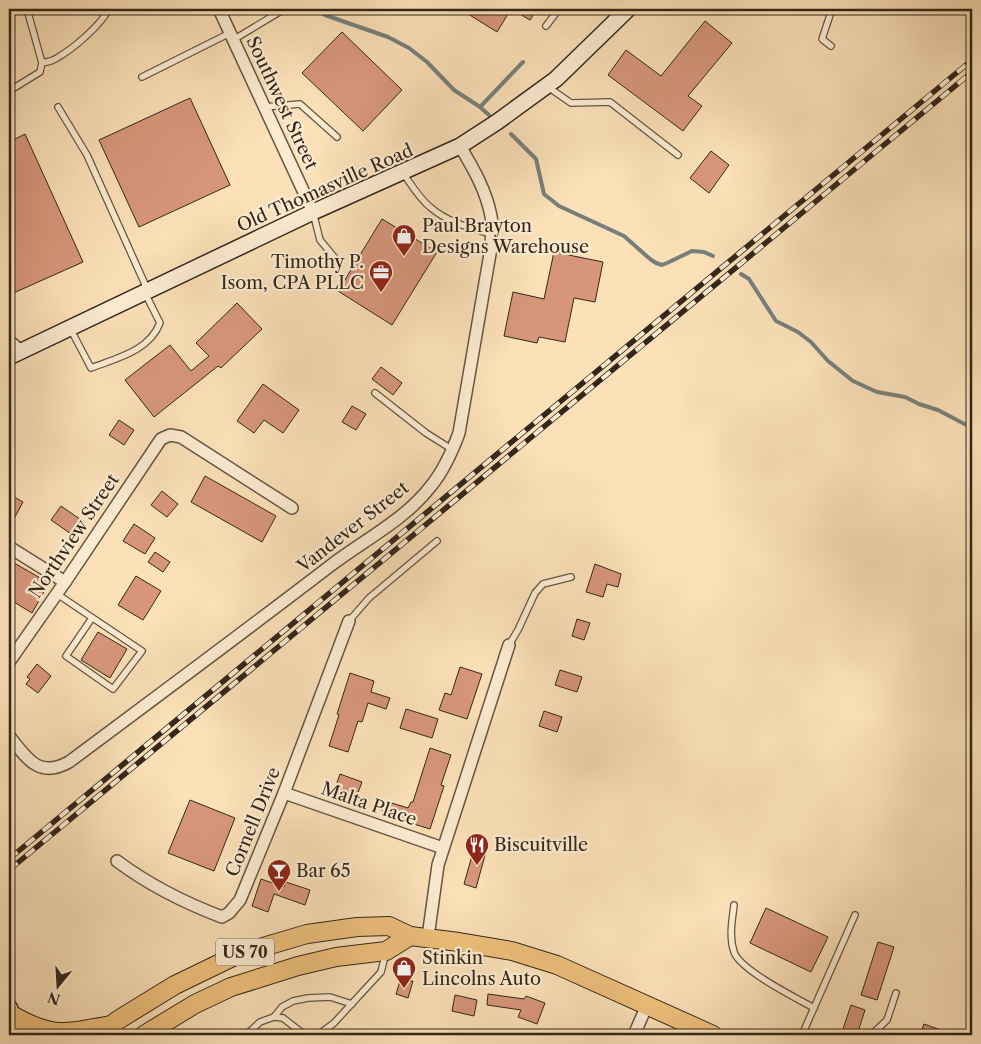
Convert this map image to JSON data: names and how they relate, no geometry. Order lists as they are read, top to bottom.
{
  "streets": {
    "main road": ["US 70"],
    "street": [
      "Southwest Street",
      "Old Thomasville Road",
      "Vandever Street",
      "Northview Street",
      "Malta Place",
      "Cornell Drive"
    ]
  },
  "crossings": [
    ["Southwest Street", "Old Thomasville Road"],
    ["Old Thomasville Road", "Vandever Street"],
    ["Malta Place", "Cornell Drive"]
  ],
  "places": {
    "shop": ["Paul Brayton Designs Warehouse", "Stinkin Lincolns Auto"],
    "office": ["Timothy P. Isom, CPA PLLC"],
    "restaurant": ["Biscuitville"],
    "bar": ["Bar 65"]
  },
  "north": "bottom"
}
